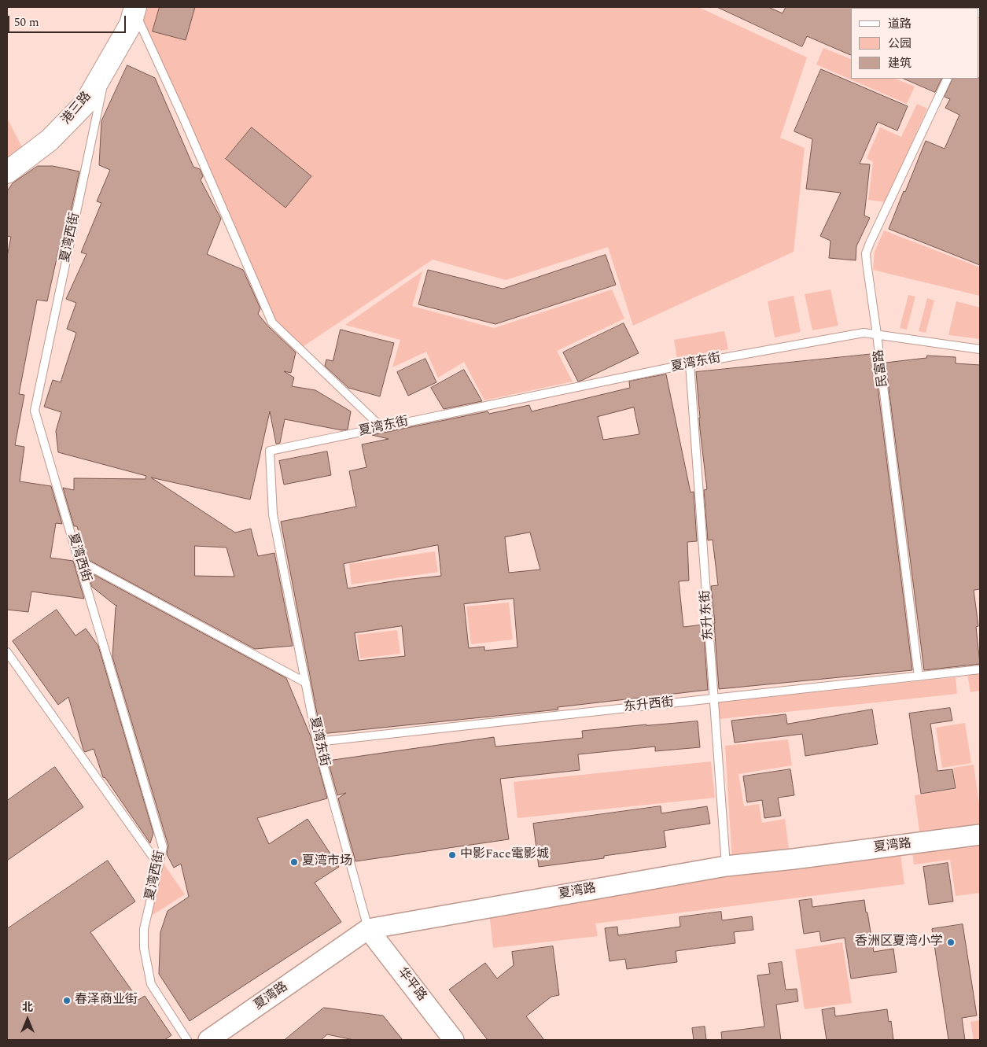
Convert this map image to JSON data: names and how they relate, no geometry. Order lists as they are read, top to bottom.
{
  "streets": {
    "main road": ["港三路"],
    "street": ["夏湾路", "华平路"],
    "lane": [
      "夏湾西街",
      "夏湾东街",
      "民富路",
      "东升东街",
      "东升西街"
    ]
  },
  "crossings": [
    ["港三路", "夏湾西街"],
    ["夏湾东街", "民富路"],
    ["夏湾东街", "东升东街"],
    ["夏湾东街", "东升西街"],
    ["夏湾东街", "夏湾路"],
    ["夏湾东街", "华平路"],
    ["民富路", "东升西街"],
    ["东升东街", "东升西街"],
    ["东升东街", "夏湾路"],
    ["夏湾路", "华平路"]
  ],
  "places": [
    "中影Face電影城",
    "夏湾市场",
    "香洲区夏湾小学",
    "春泽商业街"
  ],
  "legend": ["道路", "公园", "建筑"],
  "scale_bar": "50 m",
  "north": "top"
}
